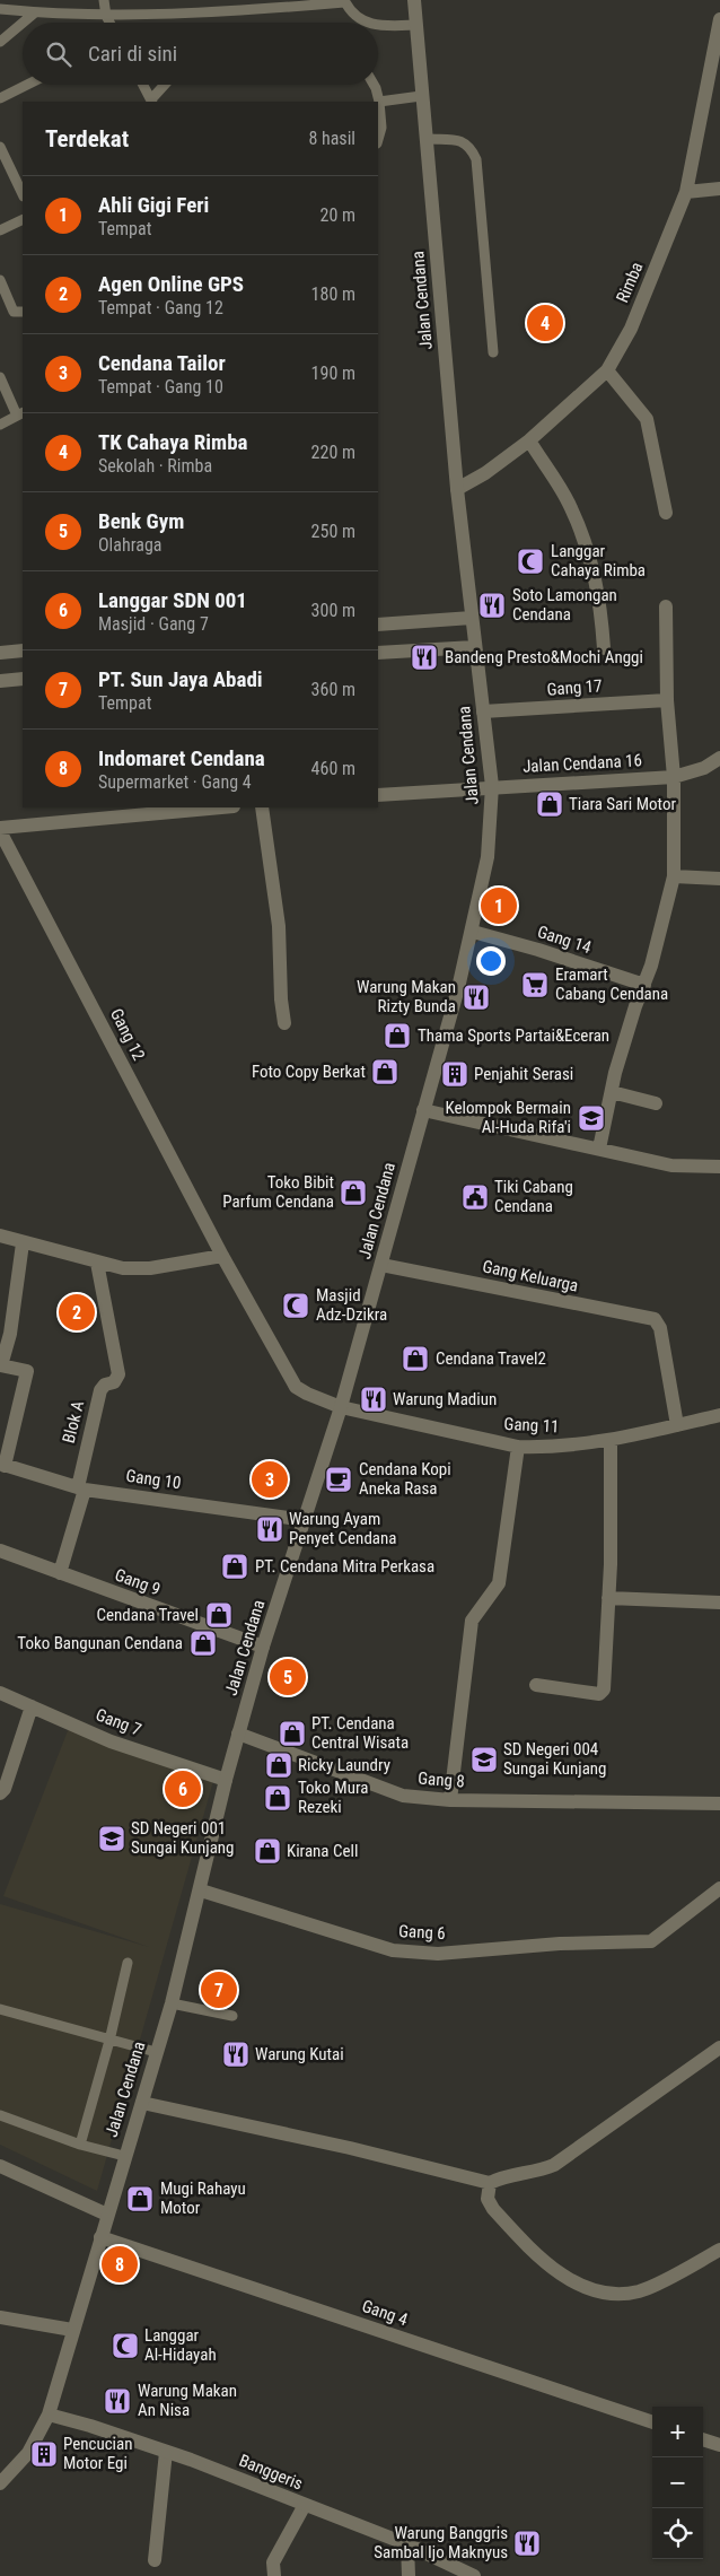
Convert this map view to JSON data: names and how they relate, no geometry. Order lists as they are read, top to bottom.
{
  "streets": {
    "street": [
      "Rimba",
      "Jalan Cendana",
      "Gang 17",
      "Jalan Cendana 16",
      "Gang 14",
      "Gang 12",
      "Gang Keluarga",
      "Blok A",
      "Gang 11",
      "Gang 10",
      "Gang 9",
      "Gang 7",
      "Gang 8",
      "Gang 6",
      "Gang 4",
      "Banggeris"
    ]
  },
  "crossings": [
    ["Rimba", "Jalan Cendana"],
    ["Jalan Cendana", "Gang 17"],
    ["Jalan Cendana", "Jalan Cendana 16"],
    ["Jalan Cendana", "Gang 14"],
    ["Jalan Cendana", "Gang 12"],
    ["Jalan Cendana", "Gang Keluarga"],
    ["Jalan Cendana", "Gang 11"],
    ["Jalan Cendana", "Gang 10"],
    ["Jalan Cendana", "Gang 9"],
    ["Jalan Cendana", "Gang 7"],
    ["Jalan Cendana", "Gang 8"],
    ["Jalan Cendana", "Gang 6"],
    ["Jalan Cendana", "Gang 4"],
    ["Jalan Cendana", "Banggeris"],
    ["Gang 12", "Gang 11"],
    ["Gang Keluarga", "Gang 11"],
    ["Blok A", "Gang 10"],
    ["Blok A", "Gang 9"]
  ],
  "places": {
    "mosque": ["Langgar Cahaya Rimba", "Masjid Adz-Dzikra", "Langgar Al-Hidayah"],
    "restaurant": [
      "Soto Lamongan Cendana",
      "Bandeng Presto&Mochi Anggi",
      "Warung Makan Rizty Bunda",
      "Warung Madiun",
      "Warung Ayam Penyet Cendana",
      "Warung Kutai",
      "Warung Makan An Nisa",
      "Warung Banggris Sambal Ijo Maknyus"
    ],
    "shop": [
      "Tiara Sari Motor",
      "Thama Sports Partai&Eceran",
      "Foto Copy Berkat",
      "Toko Bibit Parfum Cendana",
      "Cendana Travel2",
      "PT. Cendana Mitra Perkasa",
      "Cendana Travel",
      "Toko Bangunan Cendana",
      "PT. Cendana Central Wisata",
      "Ricky Laundry",
      "Toko Mura Rezeki",
      "Kirana Cell",
      "Mugi Rahayu Motor"
    ],
    "supermarket": ["Eramart Cabang Cendana"],
    "building": ["Penjahit Serasi", "Pencucian Motor Egi"],
    "school or university": ["Kelompok Bermain Al-Huda Rifa'i", "SD Negeri 004 Sungai Kunjang", "SD Negeri 001 Sungai Kunjang"],
    "public building": ["Tiki Cabang Cendana"],
    "cafe": ["Cendana Kopi Aneka Rasa"]
  },
  "page": {
    "search": "Cari di sini",
    "heading": ["Terdekat", "8 hasil"],
    "list": [
      {
        "mark": "1",
        "name": "Ahli Gigi Feri",
        "note": "Tempat",
        "value": "20 m"
      },
      {
        "mark": "2",
        "name": "Agen Online GPS",
        "note": "Tempat · Gang 12",
        "value": "180 m"
      },
      {
        "mark": "3",
        "name": "Cendana Tailor",
        "note": "Tempat · Gang 10",
        "value": "190 m"
      },
      {
        "mark": "4",
        "name": "TK Cahaya Rimba",
        "note": "Sekolah · Rimba",
        "value": "220 m"
      },
      {
        "mark": "5",
        "name": "Benk Gym",
        "note": "Olahraga",
        "value": "250 m"
      },
      {
        "mark": "6",
        "name": "Langgar SDN 001",
        "note": "Masjid · Gang 7",
        "value": "300 m"
      },
      {
        "mark": "7",
        "name": "PT. Sun Jaya Abadi",
        "note": "Tempat",
        "value": "360 m"
      },
      {
        "mark": "8",
        "name": "Indomaret Cendana",
        "note": "Supermarket · Gang 4",
        "value": "460 m"
      }
    ],
    "pins": [
      "4",
      "1",
      "2",
      "3",
      "5",
      "6",
      "7",
      "8"
    ],
    "map_buttons": ["+", "−"]
  }
}
